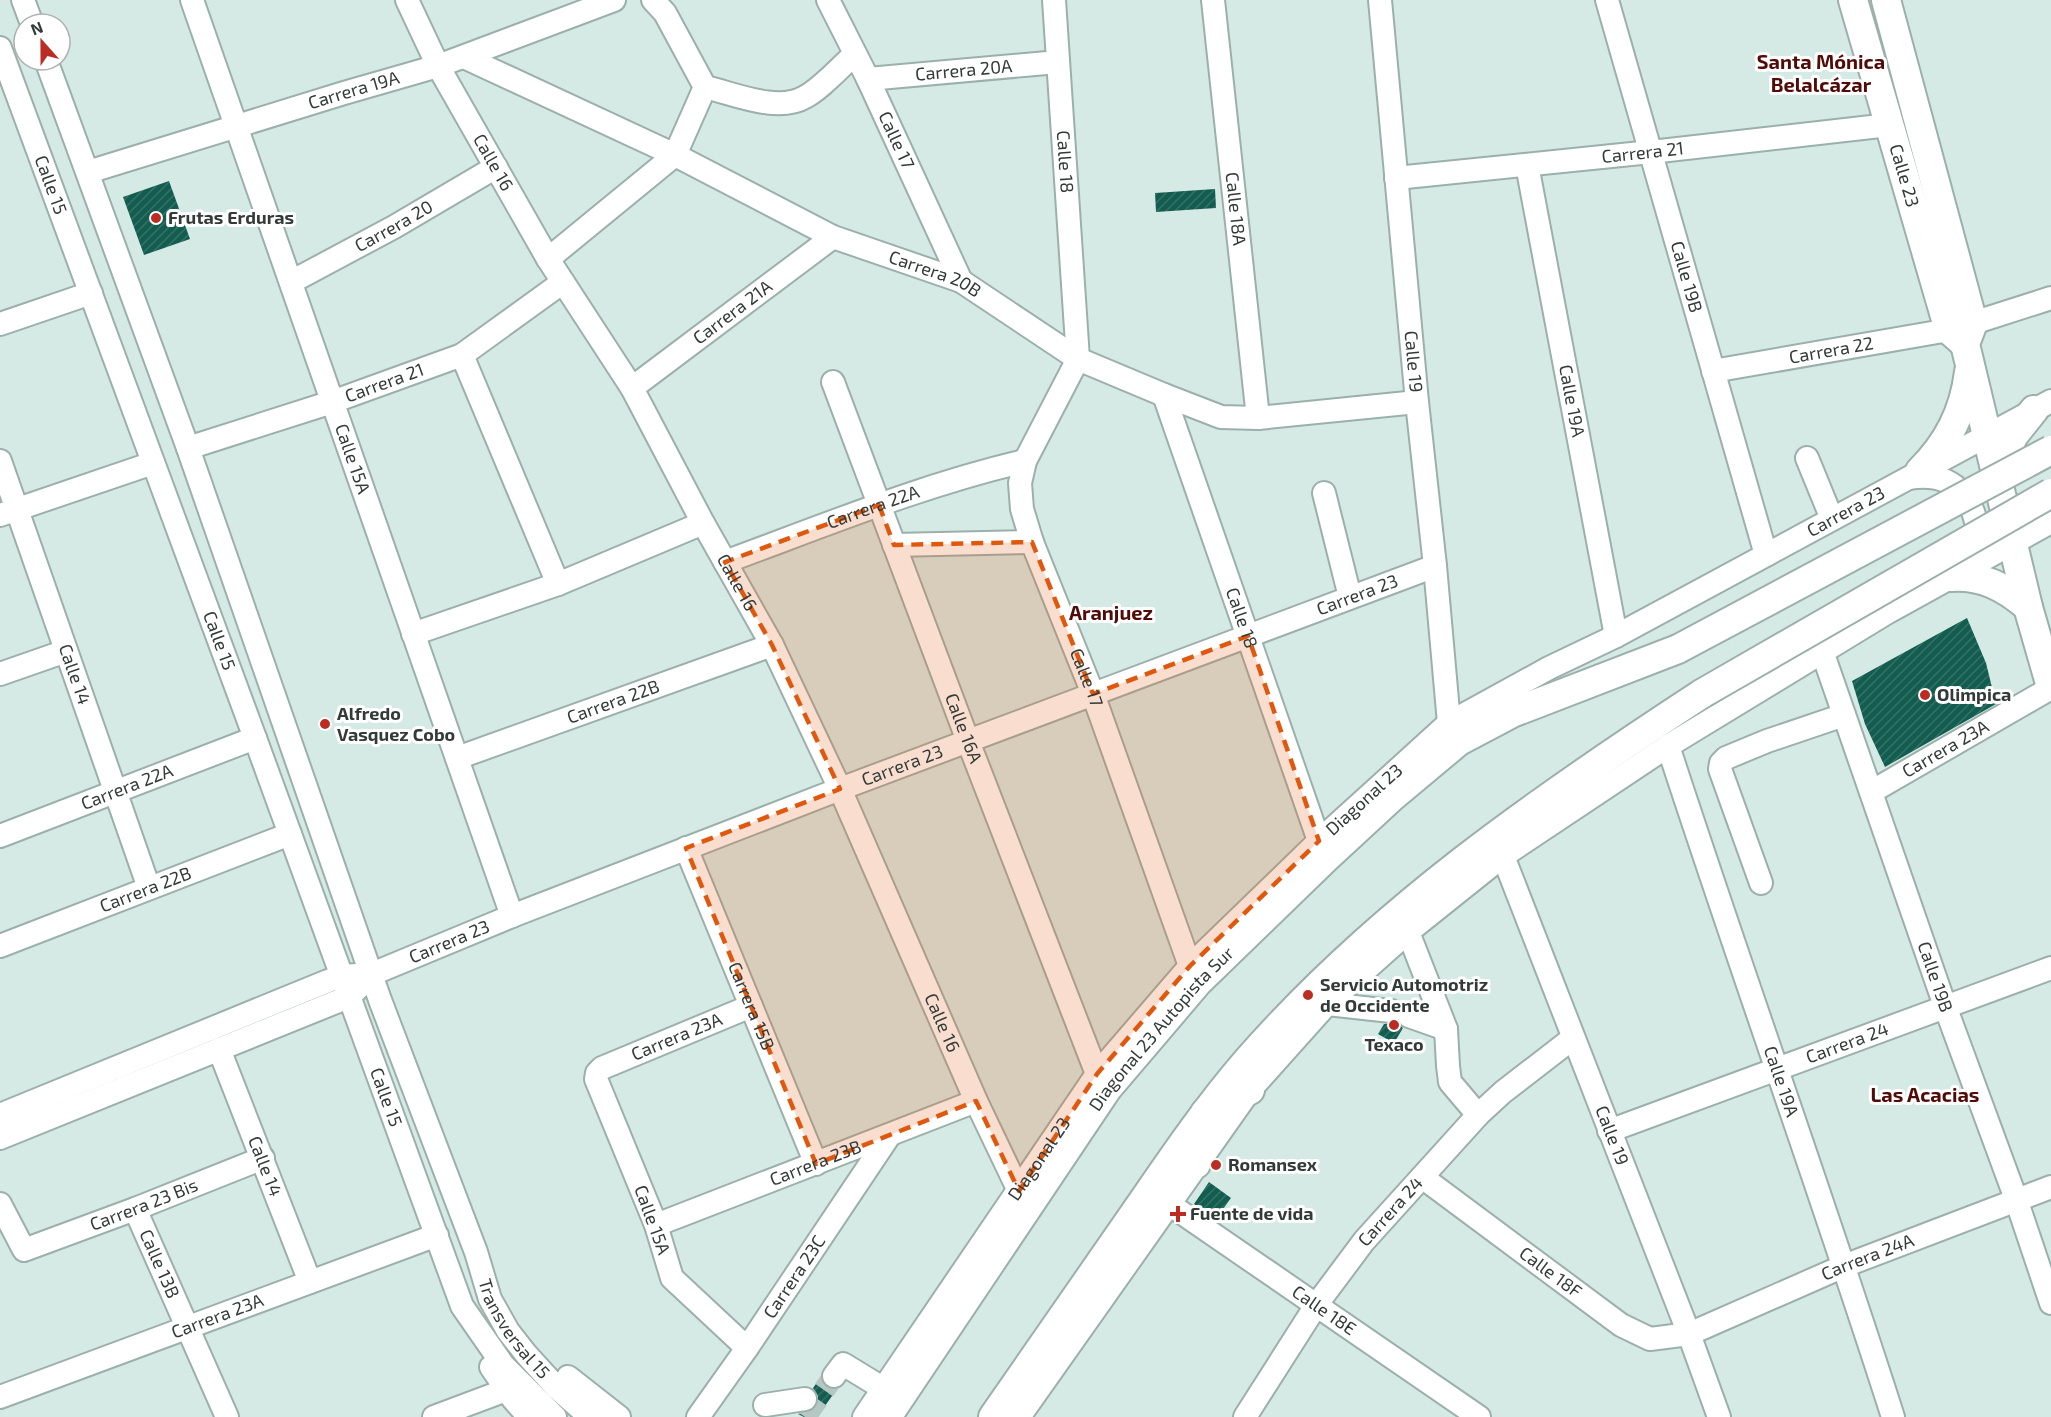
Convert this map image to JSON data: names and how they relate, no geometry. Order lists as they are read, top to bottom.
{
  "streets": {
    "main road": ["Calle 23", "Diagonal 23 Autopista Sur"],
    "street": [
      "Carrera 20A",
      "Carrera 19A",
      "Calle 17",
      "Carrera 21",
      "Calle 18",
      "Calle 16",
      "Calle 15",
      "Calle 18A",
      "Carrera 20",
      "Carrera 20B",
      "Calle 19B",
      "Carrera 21A",
      "Carrera 22",
      "Calle 19",
      "Calle 19A",
      "Calle 15A",
      "Carrera 22A",
      "Carrera 23",
      "Calle 14",
      "Carrera 22B",
      "Calle 16A",
      "Carrera 23A",
      "Diagonal 23",
      "Carrera 15B",
      "Carrera 24",
      "Carrera 23B",
      "Carrera 23 Bis",
      "Carrera 24A",
      "Calle 13B",
      "Calle 18F",
      "Carrera 23C",
      "Calle 18E",
      "Transversal 15"
    ]
  },
  "crossings": [
    ["Carrera 20A", "Calle 17"],
    ["Carrera 20A", "Calle 18"],
    ["Carrera 19A", "Calle 16"],
    ["Carrera 19A", "Calle 15"],
    ["Carrera 19A", "Carrera 20B"],
    ["Carrera 19A", "Calle 15A"],
    ["Calle 17", "Calle 18"],
    ["Calle 17", "Carrera 20B"],
    ["Calle 17", "Carrera 22A"],
    ["Calle 17", "Carrera 23"],
    ["Calle 17", "Diagonal 23"],
    ["Carrera 21", "Calle 16"],
    ["Carrera 21", "Calle 23"],
    ["Carrera 21", "Calle 15"],
    ["Carrera 21", "Calle 19B"],
    ["Carrera 21", "Calle 19"],
    ["Carrera 21", "Calle 19A"],
    ["Carrera 21", "Calle 15A"],
    ["Calle 18", "Carrera 20B"],
    ["Calle 18", "Carrera 23"],
    ["Calle 18", "Diagonal 23"],
    ["Calle 16", "Carrera 20"],
    ["Calle 16", "Carrera 21A"],
    ["Calle 16", "Carrera 22A"],
    ["Calle 16", "Carrera 23"],
    ["Calle 16", "Carrera 22B"],
    ["Calle 16", "Diagonal 23"],
    ["Calle 16", "Carrera 23B"],
    ["Calle 23", "Carrera 22"],
    ["Calle 23", "Carrera 23"],
    ["Calle 23", "Carrera 23A"],
    ["Calle 15", "Carrera 22A"],
    ["Calle 15", "Carrera 23"],
    ["Calle 15", "Carrera 22B"],
    ["Calle 15", "Carrera 23A"],
    ["Calle 15", "Transversal 15"],
    ["Calle 18A", "Carrera 20B"],
    ["Carrera 20", "Calle 15A"],
    ["Carrera 20B", "Carrera 21A"],
    ["Carrera 20B", "Calle 19"],
    ["Calle 19B", "Carrera 22"],
    ["Calle 19B", "Carrera 23"],
    ["Calle 19B", "Carrera 23A"],
    ["Calle 19B", "Carrera 24"],
    ["Calle 19B", "Carrera 24A"],
    ["Calle 19", "Carrera 23"],
    ["Calle 19", "Diagonal 23"],
    ["Calle 19", "Diagonal 23 Autopista Sur"],
    ["Calle 19", "Carrera 24"],
    ["Calle 19", "Carrera 24A"],
    ["Calle 19", "Calle 18F"],
    ["Calle 19A", "Carrera 23"],
    ["Calle 19A", "Carrera 24"],
    ["Calle 19A", "Carrera 24A"],
    ["Calle 15A", "Carrera 23"],
    ["Calle 15A", "Carrera 22B"],
    ["Calle 15A", "Carrera 23A"],
    ["Calle 15A", "Carrera 23B"],
    ["Calle 15A", "Carrera 23C"],
    ["Carrera 22A", "Calle 14"],
    ["Carrera 22A", "Calle 16A"],
    ["Carrera 23", "Calle 14"],
    ["Carrera 23", "Calle 16A"],
    ["Carrera 23", "Diagonal 23"],
    ["Carrera 23", "Carrera 15B"],
    ["Carrera 23", "Diagonal 23 Autopista Sur"],
    ["Calle 14", "Carrera 22B"],
    ["Calle 14", "Carrera 23A"],
    ["Calle 14", "Carrera 23 Bis"],
    ["Calle 16A", "Diagonal 23"],
    ["Carrera 23A", "Carrera 15B"],
    ["Carrera 23A", "Calle 13B"],
    ["Carrera 23A", "Transversal 15"],
    ["Diagonal 23", "Diagonal 23 Autopista Sur"],
    ["Carrera 15B", "Carrera 23B"],
    ["Carrera 24", "Calle 18F"],
    ["Carrera 24", "Calle 18E"],
    ["Carrera 23B", "Carrera 23C"],
    ["Carrera 23 Bis", "Calle 13B"],
    ["Carrera 24A", "Calle 18F"]
  ],
  "districts": ["Santa Mónica Belalcázar", "Aranjuez", "Las Acacias"],
  "places": {
    "other": [
      "Frutas Erduras",
      "Olimpica",
      "Alfredo Vasquez Cobo",
      "Servicio Automotriz de Occidente",
      "Texaco",
      "Romansex"
    ],
    "health": ["Fuente de vida"]
  },
  "north": "top"
}
